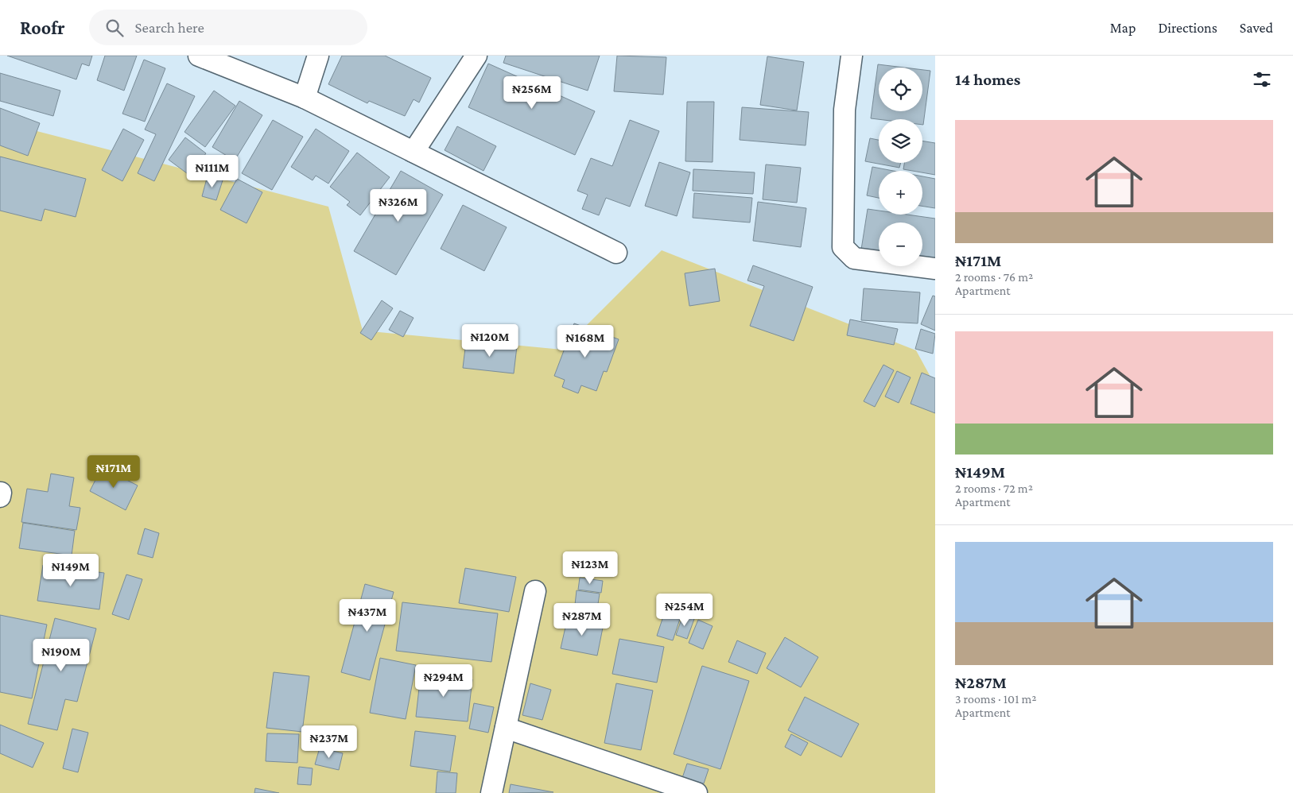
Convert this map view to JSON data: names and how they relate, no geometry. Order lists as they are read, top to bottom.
{
  "page": {
    "header": "Roofr",
    "search": "Search here",
    "nav": ["Map", "Directions", "Saved"],
    "heading": "14 homes",
    "map_buttons": ["+", "−"],
    "price": [
      "₦256M",
      "₦111M",
      "₦326M",
      "₦120M",
      "₦168M",
      "₦171M",
      "₦123M",
      "₦149M",
      "₦254M",
      "₦437M",
      "₦287M",
      "₦190M",
      "₦294M",
      "₦237M"
    ],
    "list": [
      {
        "name": "₦171M",
        "note": "2 rooms · 76 m² · Apartment"
      },
      {
        "name": "₦149M",
        "note": "2 rooms · 72 m² · Apartment"
      },
      {
        "name": "₦287M",
        "note": "3 rooms · 101 m² · Apartment"
      }
    ]
  }
}
